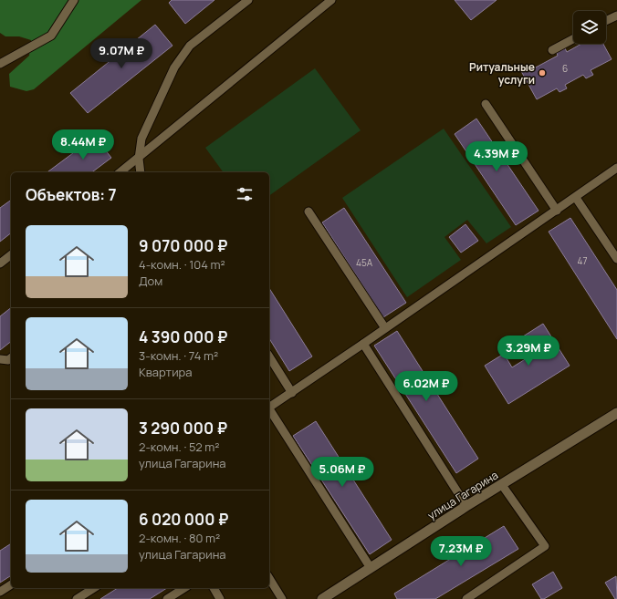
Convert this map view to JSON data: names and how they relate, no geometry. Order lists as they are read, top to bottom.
{
  "streets": {
    "main road": ["улица Гагарина"]
  },
  "places": ["Ритуальные услуги"],
  "house_numbers": ["6", "47", "45А"],
  "page": {
    "price": [
      "9.07M ₽",
      "8.44M ₽",
      "4.39M ₽",
      "3.29M ₽",
      "6.02M ₽",
      "5.06M ₽",
      "7.23M ₽"
    ],
    "heading": "Объектов: 7",
    "list": [
      {
        "name": "9 070 000 ₽",
        "note": "4-комн. · 104 m² · Дом"
      },
      {
        "name": "4 390 000 ₽",
        "note": "3-комн. · 74 m² · Квартира"
      },
      {
        "name": "3 290 000 ₽",
        "note": "2-комн. · 52 m² · улица Гагарина"
      },
      {
        "name": "6 020 000 ₽",
        "note": "2-комн. · 80 m² · улица Гагарина"
      }
    ]
  }
}
